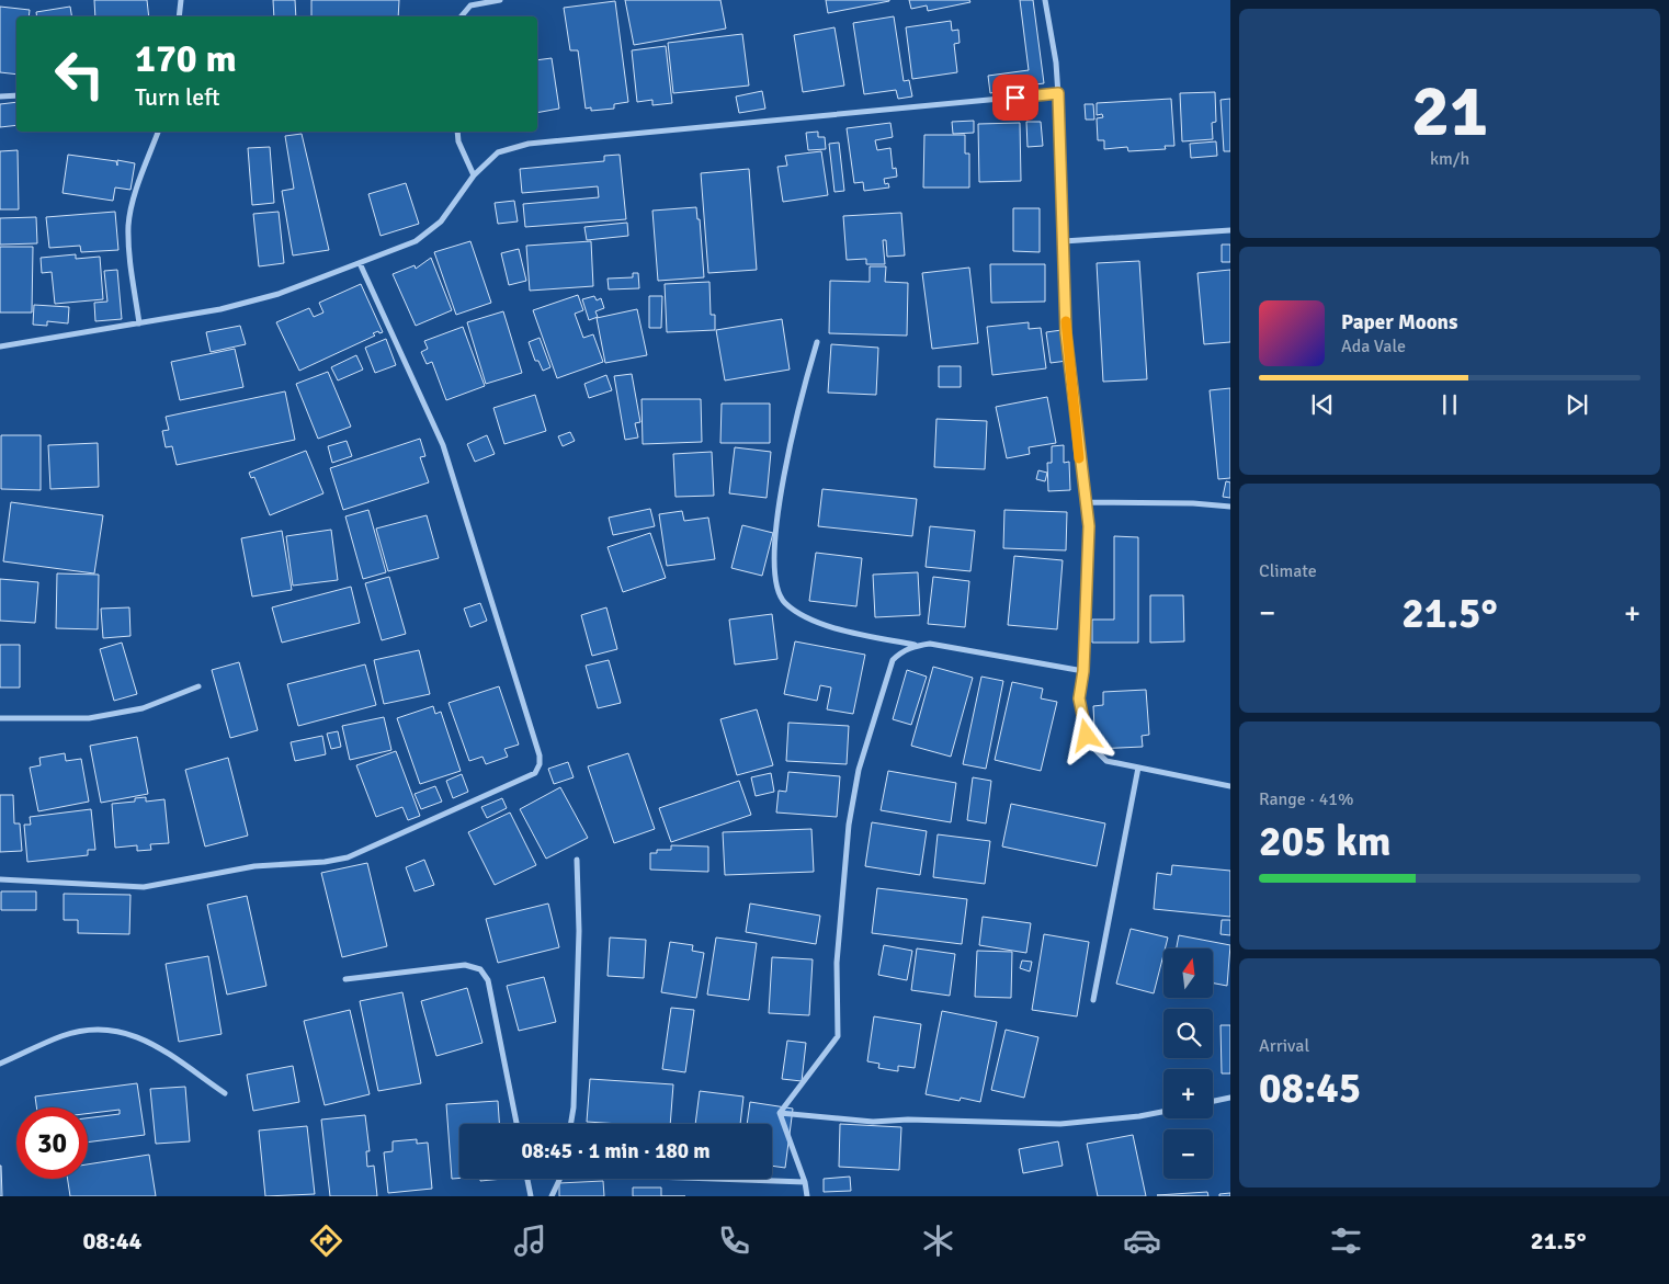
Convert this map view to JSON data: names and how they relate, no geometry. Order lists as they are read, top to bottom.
{
  "north": "top",
  "page": {
    "tile": [
      ["21", "km/h"],
      "Climate",
      ["Range · 41%", "205 km"],
      ["Arrival", "08:45"]
    ],
    "turn": ["170 m", "Turn left"],
    "song": ["Paper Moons", "Ada Vale"],
    "heat": ["−", "21.5°", "+"],
    "map_buttons": ["+", "−"],
    "limit": "30",
    "trip": "08:45 · 1 min · 180 m",
    "tabs": ["08:44", "21.5°"]
  }
}
